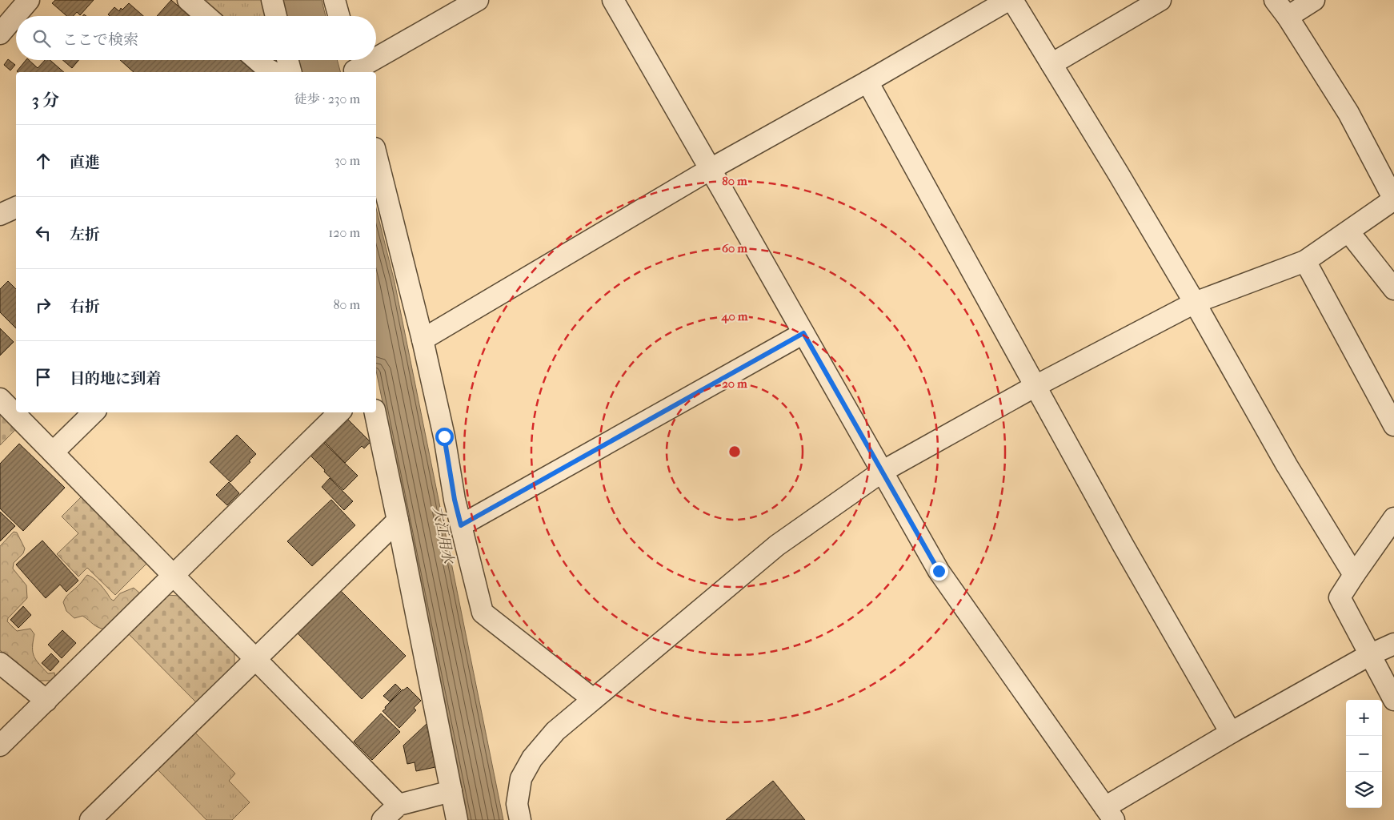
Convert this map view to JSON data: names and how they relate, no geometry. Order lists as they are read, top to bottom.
{
  "water": ["大江用水"],
  "page": {
    "search": "ここで検索",
    "heading": ["3 分", "徒歩 · 230 m"],
    "list": [
      ["直進", "30 m"],
      ["左折", "120 m"],
      ["右折", "80 m"],
      "目的地に到着"
    ],
    "map_buttons": ["+", "−"]
  },
  "rings": [
    "80 m",
    "60 m",
    "40 m",
    "20 m"
  ]
}
